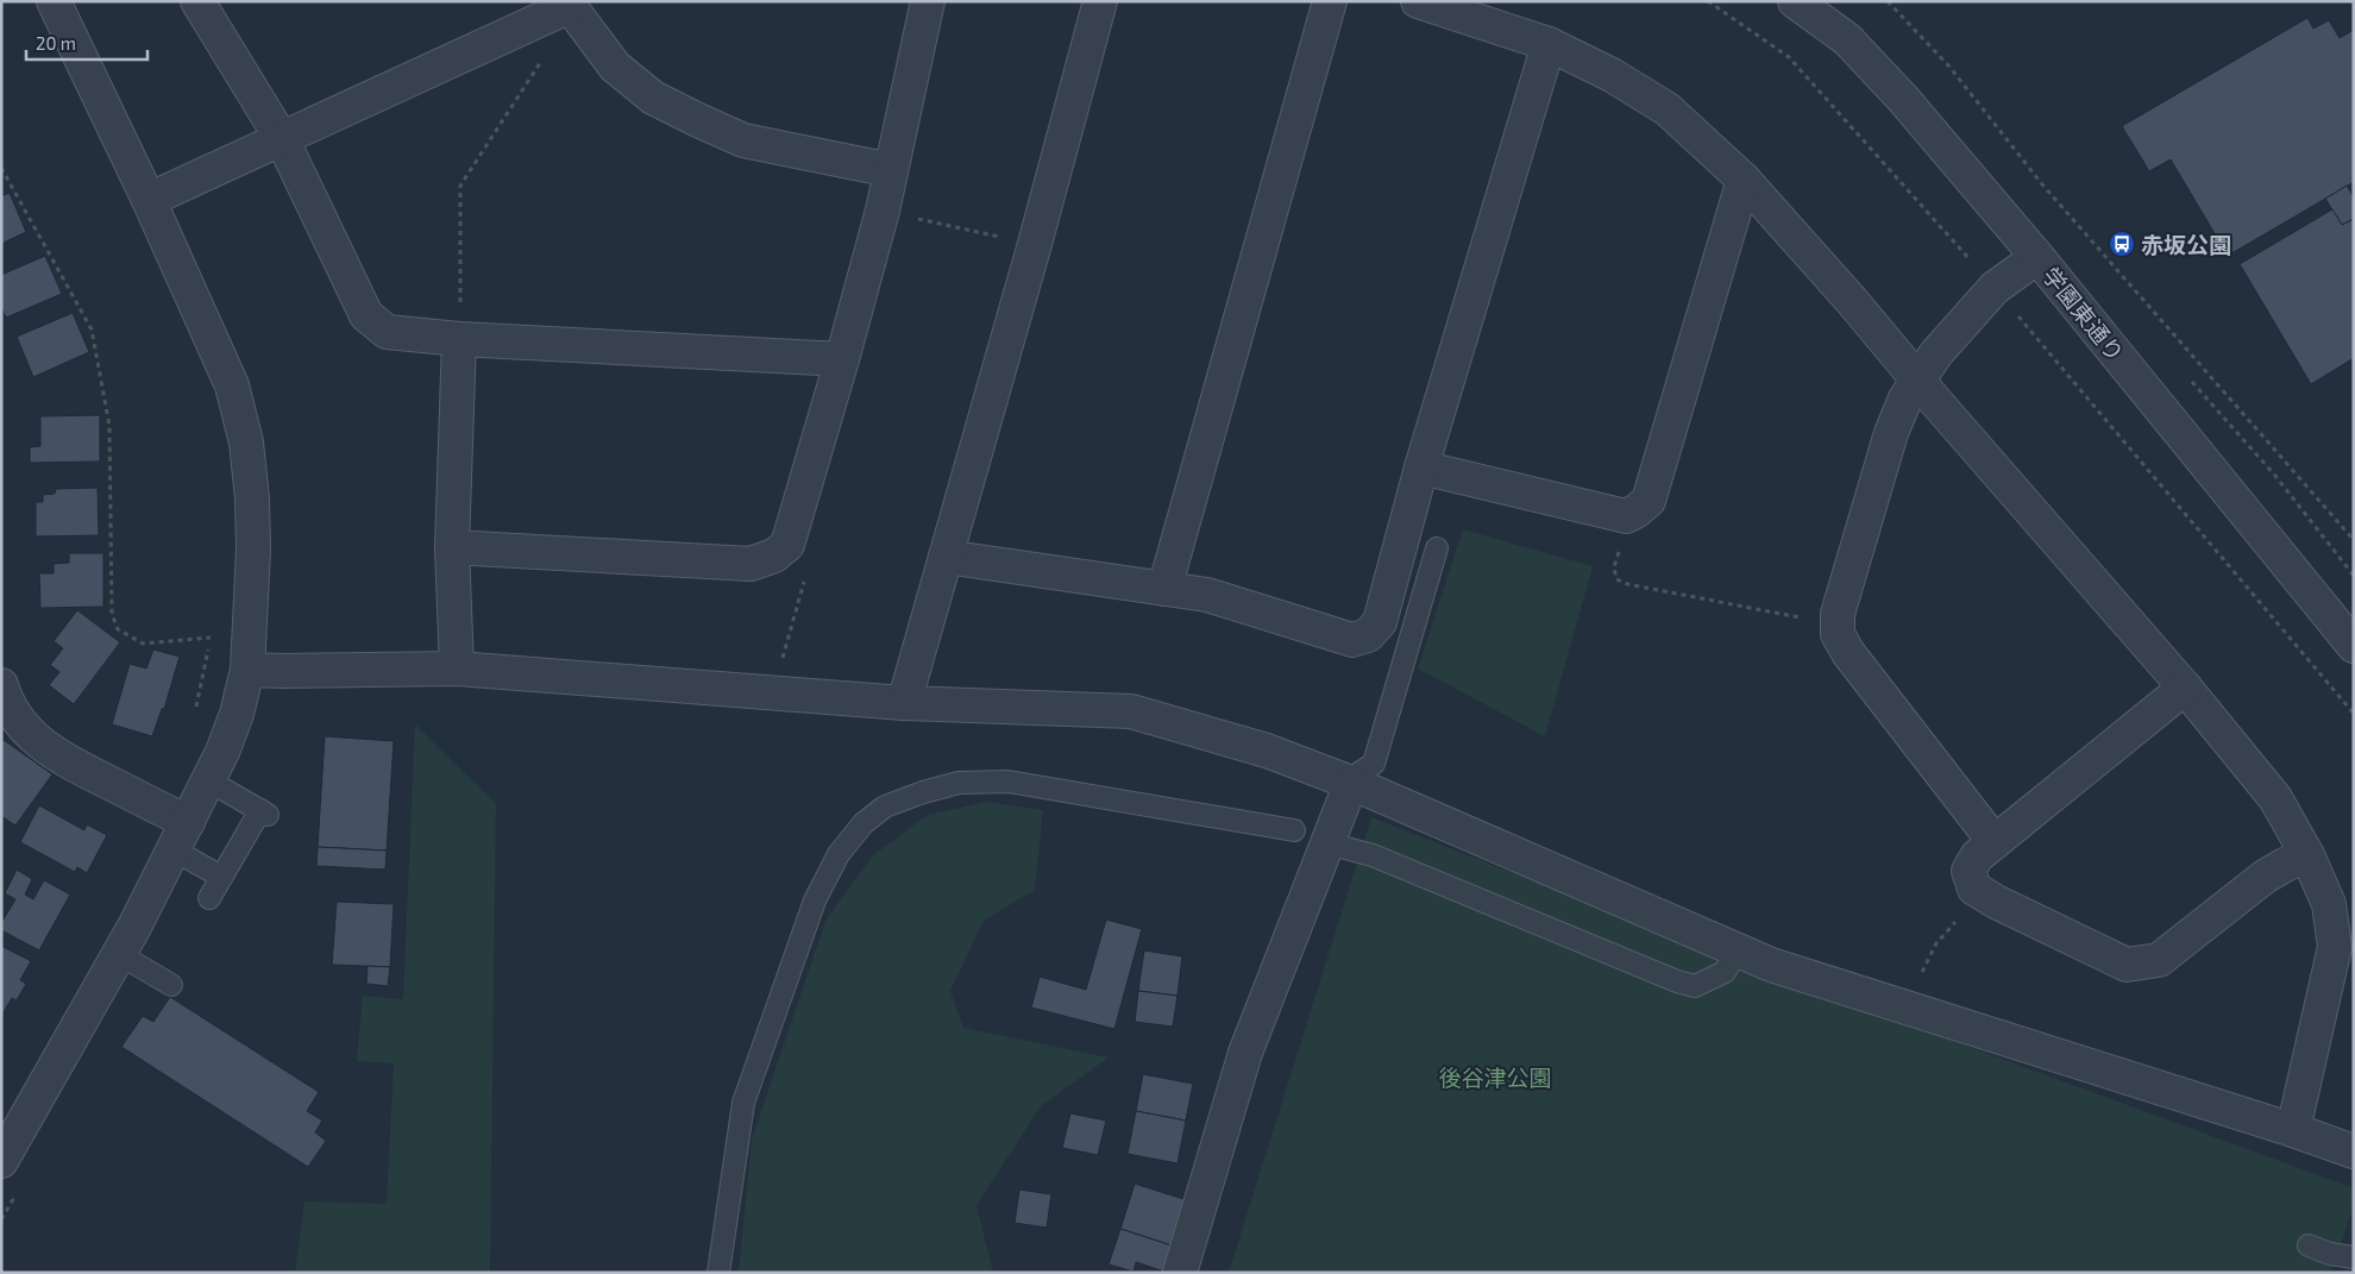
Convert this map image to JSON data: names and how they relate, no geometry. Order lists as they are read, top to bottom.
{
  "streets": {
    "street": ["学園東通り"]
  },
  "parks": ["後谷津公園"],
  "places": {
    "bus stop": ["赤坂公園"]
  },
  "scale_bar": "20 m"
}
